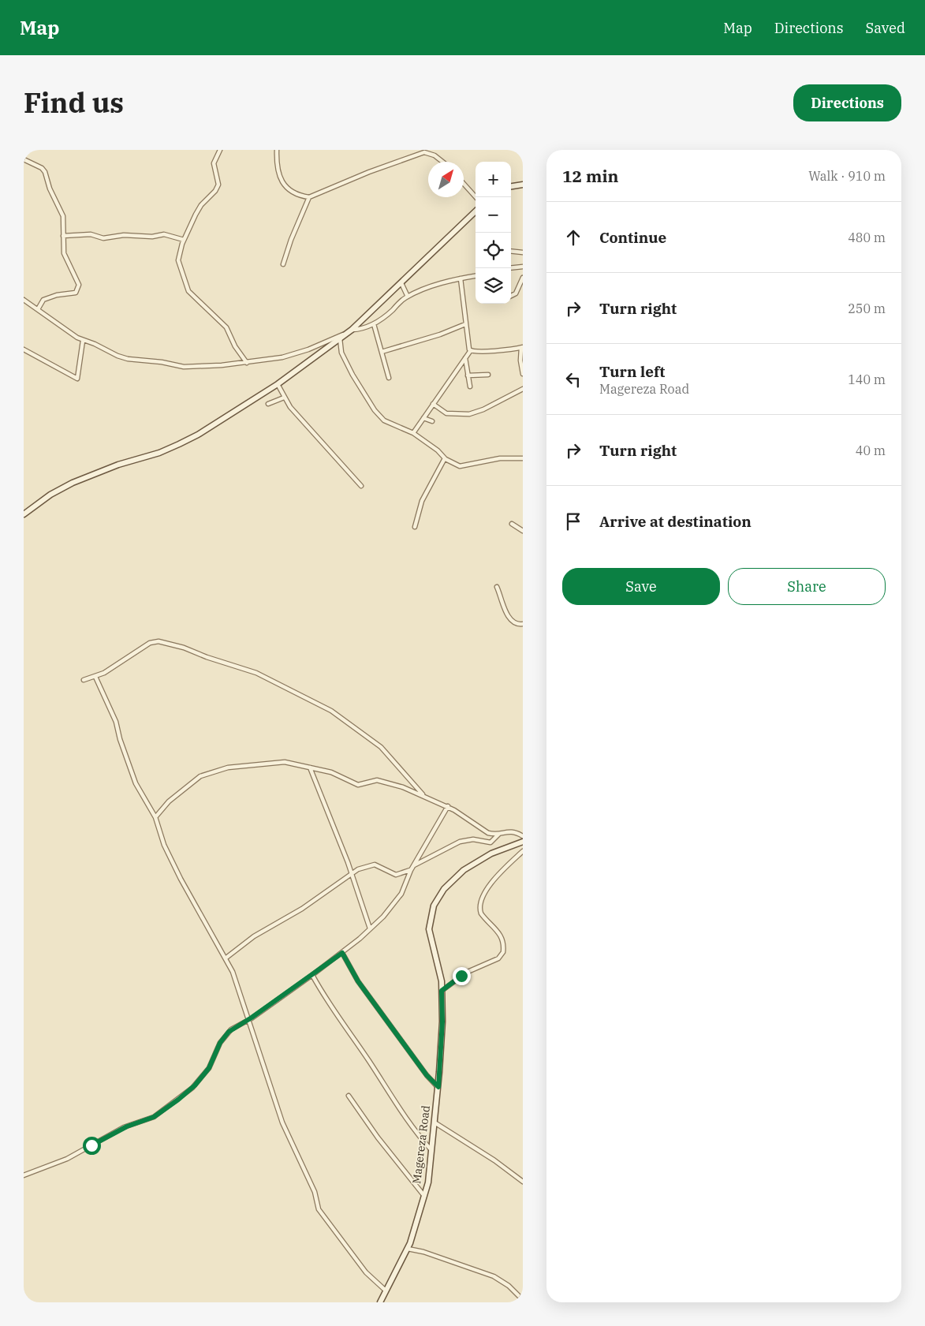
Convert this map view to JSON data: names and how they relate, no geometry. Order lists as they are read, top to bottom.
{
  "streets": {
    "street": ["Magereza Road"]
  },
  "north": "top right",
  "page": {
    "header": "Map",
    "nav": ["Map", "Directions", "Saved"],
    "title": "Find us",
    "buttons": [
      "Directions",
      ["Save", "Share"]
    ],
    "heading": ["12 min", "Walk · 910 m"],
    "map_buttons": ["+", "−"],
    "list": [
      ["Continue", "480 m"],
      ["Turn right", "250 m"],
      ["Turn left", "Magereza Road", "140 m"],
      ["Turn right", "40 m"],
      "Arrive at destination"
    ]
  }
}
